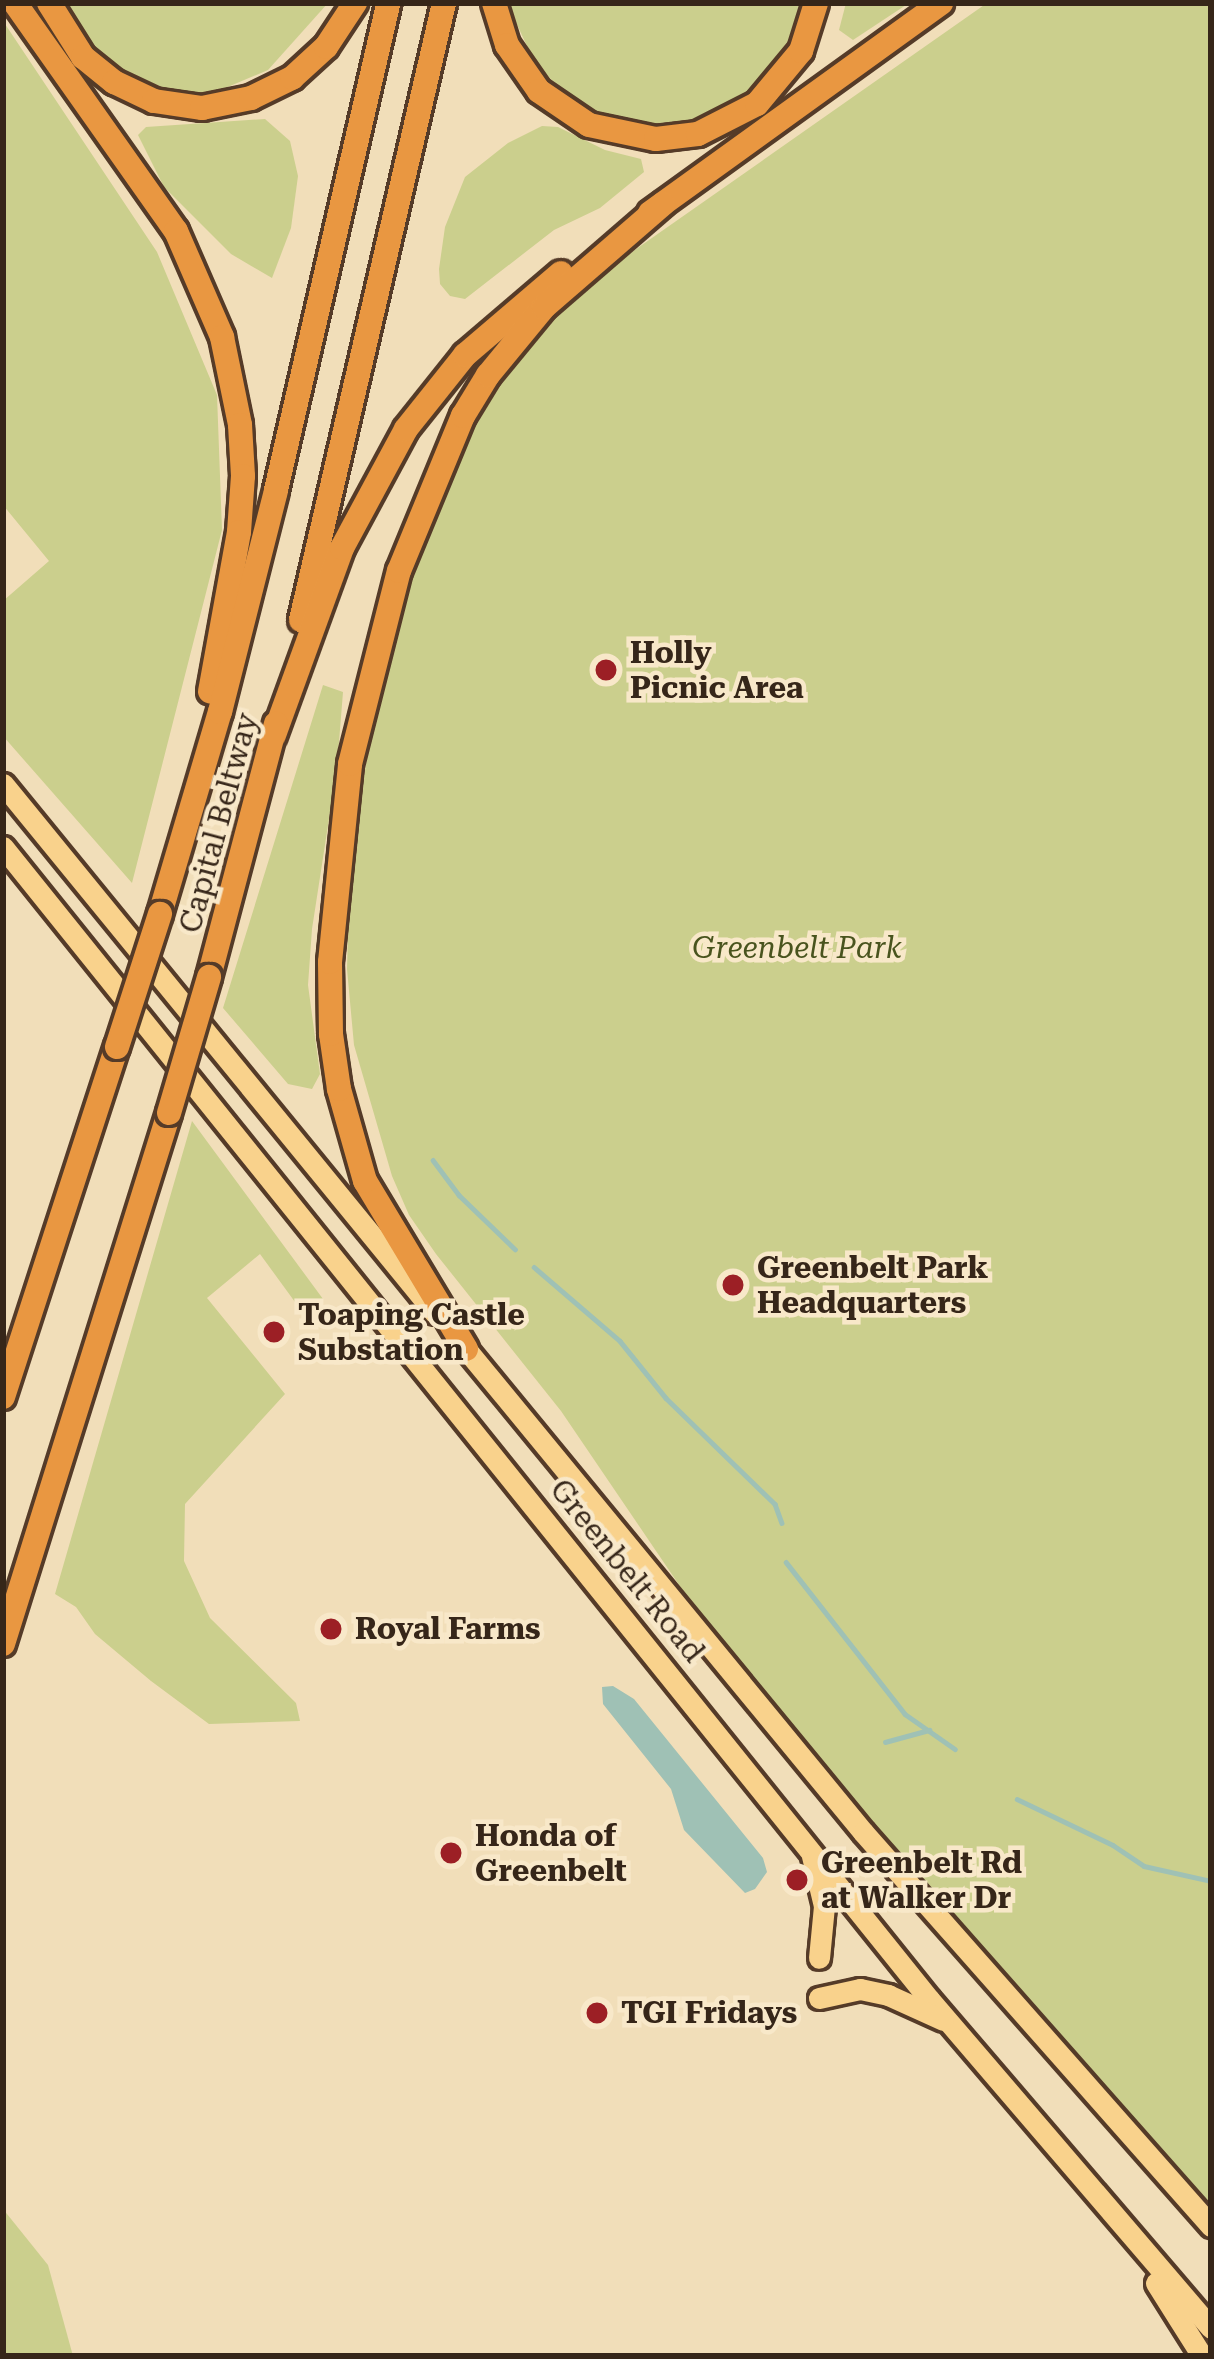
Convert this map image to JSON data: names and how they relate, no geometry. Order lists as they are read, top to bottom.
{
  "streets": {
    "highway": ["Capital Beltway"],
    "main road": ["Greenbelt Road"]
  },
  "parks": ["Greenbelt Park"],
  "places": [
    "Holly Picnic Area",
    "Greenbelt Park Headquarters",
    "Toaping Castle Substation",
    "Royal Farms",
    "Honda of Greenbelt",
    "Greenbelt Rd at Walker Dr",
    "TGI Fridays"
  ]
}
